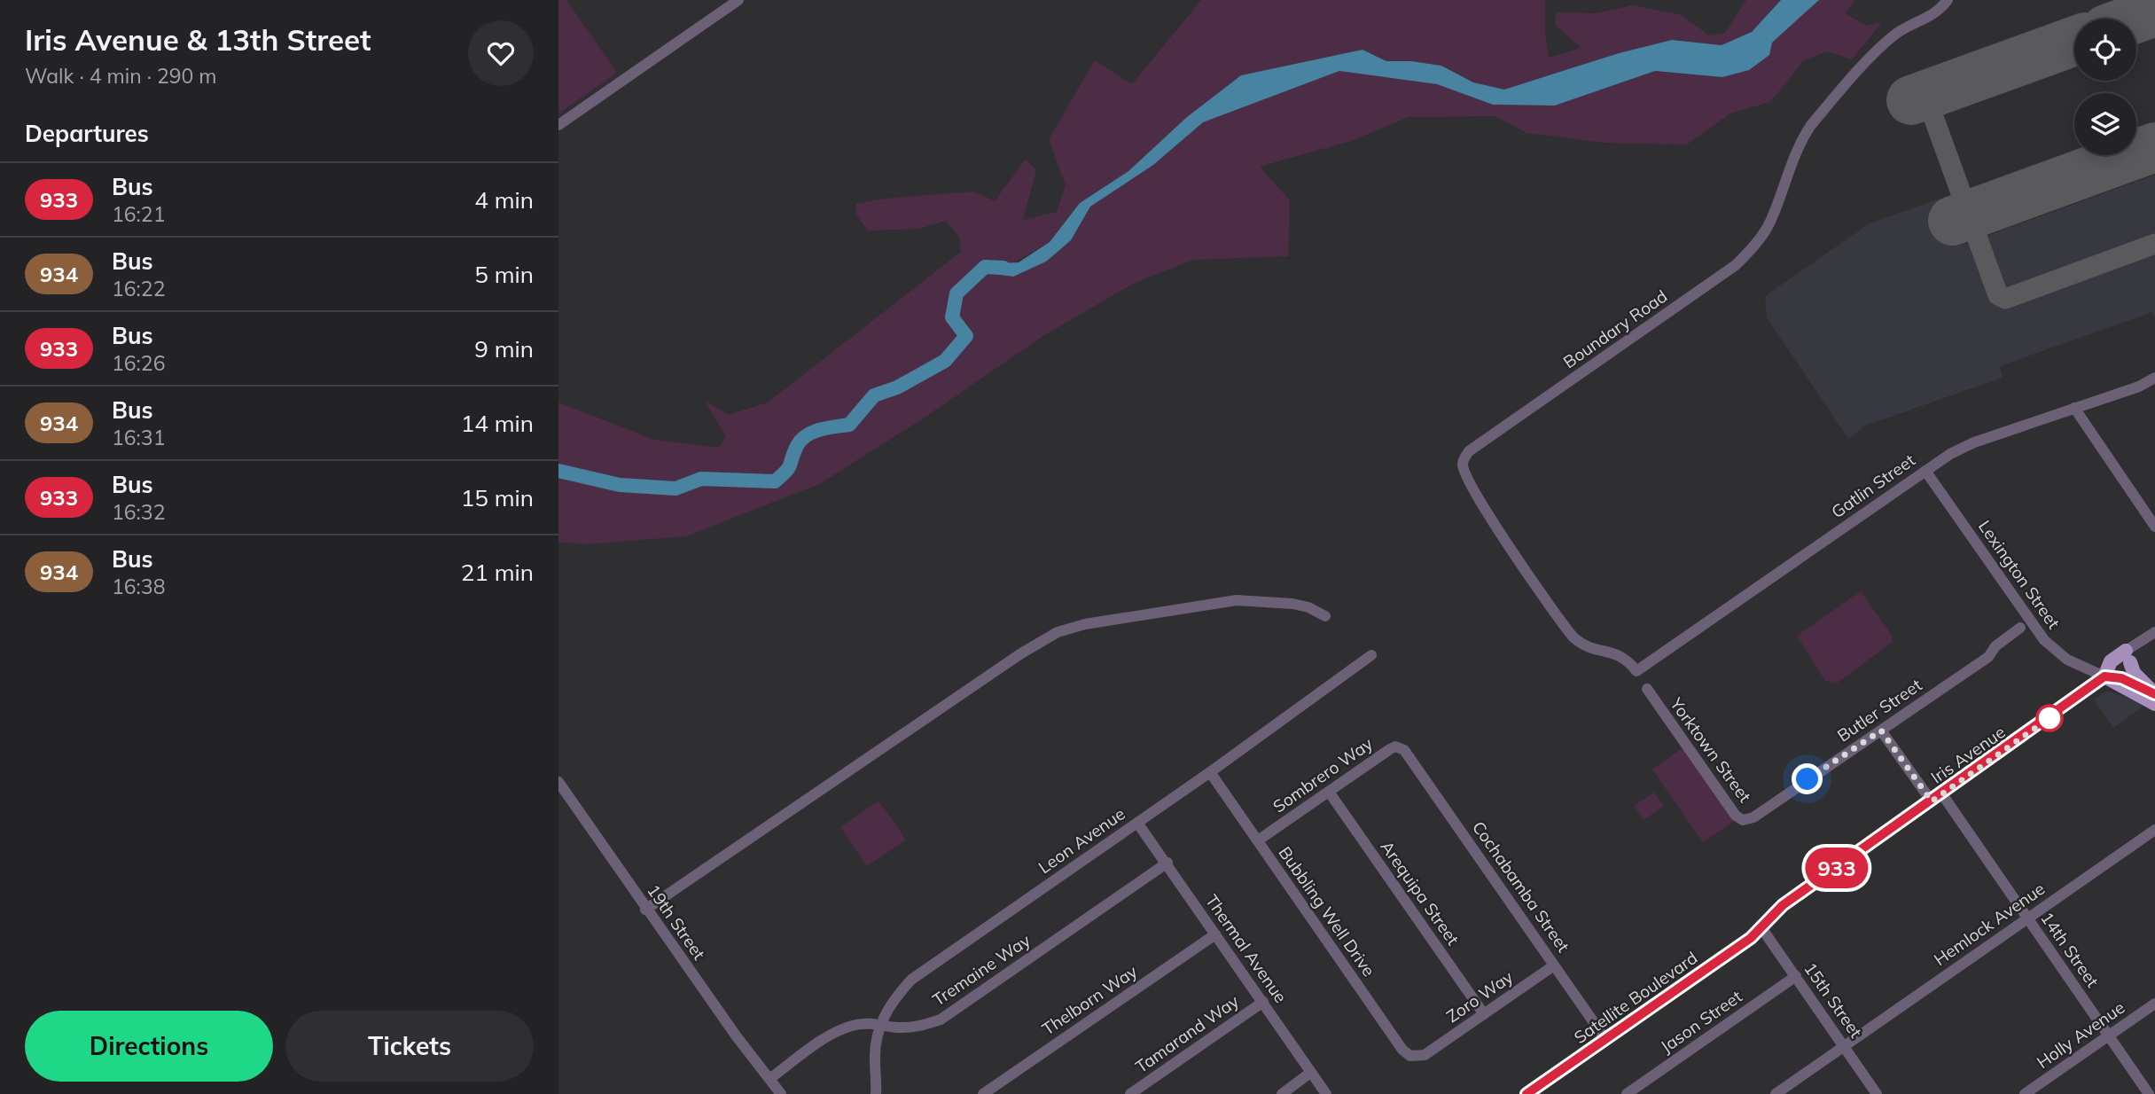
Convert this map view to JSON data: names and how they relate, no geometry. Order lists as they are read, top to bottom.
{
  "streets": {
    "street": [
      "Boundary Road",
      "Gatlin Street",
      "Lexington Street",
      "Butler Street",
      "Yorktown Street",
      "Iris Avenue",
      "Sombrero Way",
      "Leon Avenue",
      "Cochabamba Street",
      "Arequipa Street",
      "Bubbling Well Drive",
      "19th Street",
      "Hemlock Avenue",
      "Thermal Avenue",
      "14th Street",
      "Tremaine Way",
      "Zoro Way",
      "Satellite Boulevard",
      "Thelborn Way",
      "15th Street",
      "Jason Street",
      "Tamarand Way",
      "Holly Avenue"
    ]
  },
  "crossings": [
    ["Boundary Road", "Gatlin Street"],
    ["Gatlin Street", "Lexington Street"],
    ["Lexington Street", "Iris Avenue"],
    ["Butler Street", "Yorktown Street"],
    ["Iris Avenue", "14th Street"],
    ["Iris Avenue", "Satellite Boulevard"],
    ["Iris Avenue", "15th Street"],
    ["Sombrero Way", "Cochabamba Street"],
    ["Sombrero Way", "Arequipa Street"],
    ["Sombrero Way", "Bubbling Well Drive"],
    ["Leon Avenue", "Bubbling Well Drive"],
    ["Leon Avenue", "Thermal Avenue"],
    ["Leon Avenue", "Tremaine Way"],
    ["Cochabamba Street", "Zoro Way"],
    ["Cochabamba Street", "Satellite Boulevard"],
    ["Arequipa Street", "Zoro Way"],
    ["Bubbling Well Drive", "Zoro Way"],
    ["19th Street", "Tremaine Way"],
    ["Hemlock Avenue", "14th Street"],
    ["Hemlock Avenue", "15th Street"],
    ["Thermal Avenue", "Tremaine Way"],
    ["Thermal Avenue", "Thelborn Way"],
    ["Thermal Avenue", "Tamarand Way"],
    ["14th Street", "Holly Avenue"],
    ["Satellite Boulevard", "15th Street"],
    ["15th Street", "Jason Street"]
  ],
  "lines": ["bus line 933"],
  "page": {
    "heading": [
      ["Iris Avenue & 13th Street", "Walk · 4 min · 290 m"],
      "Departures"
    ],
    "on_map": "933",
    "list": [
      {
        "mark": "933",
        "name": "Bus",
        "note": "16:21",
        "value": "4 min"
      },
      {
        "mark": "934",
        "name": "Bus",
        "note": "16:22",
        "value": "5 min"
      },
      {
        "mark": "933",
        "name": "Bus",
        "note": "16:26",
        "value": "9 min"
      },
      {
        "mark": "934",
        "name": "Bus",
        "note": "16:31",
        "value": "14 min"
      },
      {
        "mark": "933",
        "name": "Bus",
        "note": "16:32",
        "value": "15 min"
      },
      {
        "mark": "934",
        "name": "Bus",
        "note": "16:38",
        "value": "21 min"
      }
    ],
    "buttons": ["Directions", "Tickets"]
  }
}
